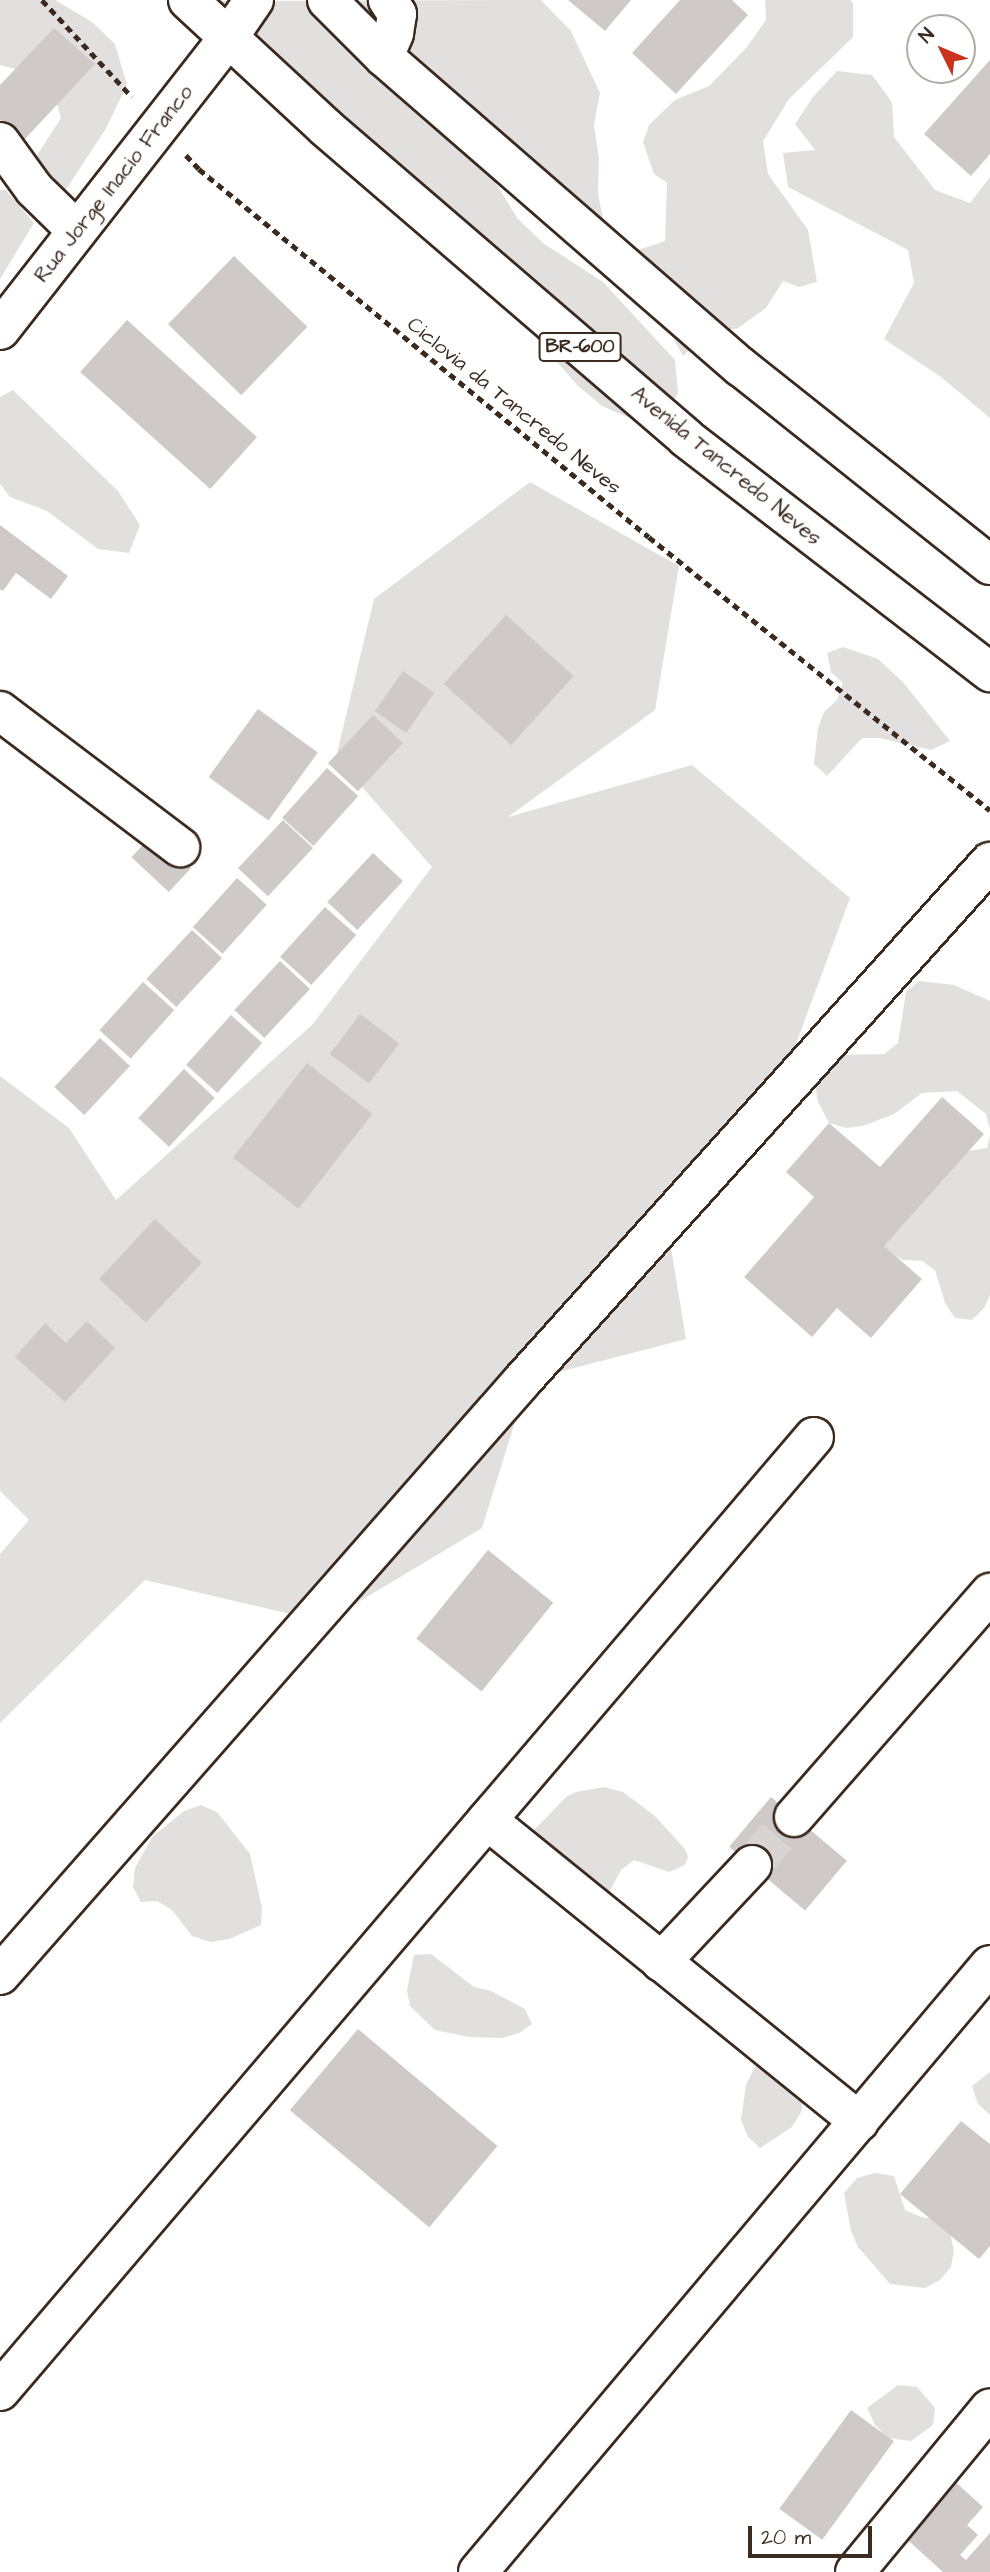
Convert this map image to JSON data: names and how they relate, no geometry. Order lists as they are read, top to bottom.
{
  "streets": {
    "street": ["Rua Jorge Inacio Franco", "BR-600", "Avenida Tancredo Neves"],
    "path": ["Ciclovia da Tancredo Neves"]
  },
  "crossings": [
    ["Rua Jorge Inacio Franco", "Ciclovia da Tancredo Neves"],
    ["Rua Jorge Inacio Franco", "Avenida Tancredo Neves"]
  ],
  "scale_bar": "20 m",
  "north": "top left"
}
